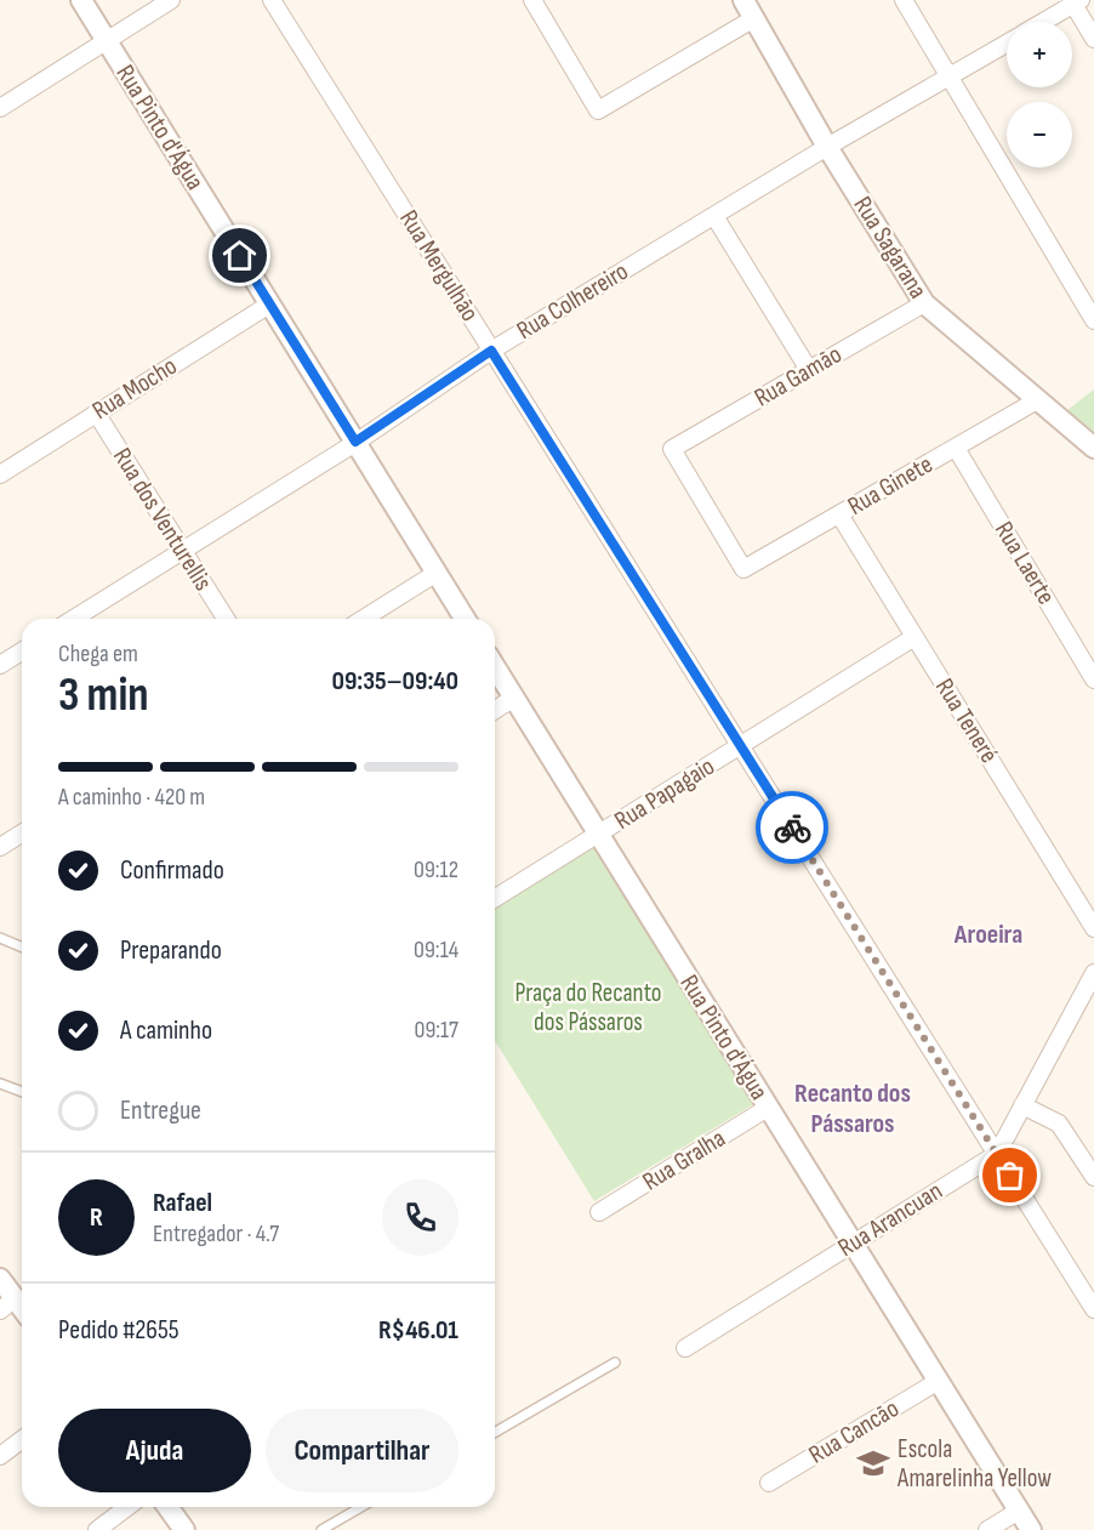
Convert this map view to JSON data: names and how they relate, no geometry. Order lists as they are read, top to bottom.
{
  "streets": {
    "street": [
      "Rua Pinto d'Água",
      "Rua Sagarana",
      "Rua Mergulhão",
      "Rua Colhereiro",
      "Rua Gamão",
      "Rua Mocho",
      "Rua Ginete",
      "Rua dos Venturellis",
      "Rua Laerte",
      "Rua Teneré",
      "Rua Papagaio",
      "Rua Gralha",
      "Rua Arancuan",
      "Rua Cancão"
    ]
  },
  "crossings": [
    ["Rua Pinto d'Água", "Rua Colhereiro"],
    ["Rua Pinto d'Água", "Rua Mocho"],
    ["Rua Pinto d'Água", "Rua Papagaio"],
    ["Rua Pinto d'Água", "Rua Gralha"],
    ["Rua Pinto d'Água", "Rua Arancuan"],
    ["Rua Pinto d'Água", "Rua Cancão"],
    ["Rua Sagarana", "Rua Colhereiro"],
    ["Rua Sagarana", "Rua Gamão"],
    ["Rua Sagarana", "Rua Ginete"],
    ["Rua Mergulhão", "Rua Colhereiro"],
    ["Rua Mergulhão", "Rua Papagaio"],
    ["Rua Mergulhão", "Rua Arancuan"],
    ["Rua Colhereiro", "Rua dos Venturellis"],
    ["Rua Gamão", "Rua Ginete"],
    ["Rua Mocho", "Rua dos Venturellis"],
    ["Rua Ginete", "Rua Laerte"],
    ["Rua Ginete", "Rua Teneré"],
    ["Rua Teneré", "Rua Papagaio"]
  ],
  "districts": ["Aroeira", "Recanto dos Pássaros"],
  "parks": ["Praça do Recanto dos Pássaros"],
  "places": {
    "school or university": ["Escola Amarelinha Yellow"]
  },
  "page": {
    "map_buttons": ["+", "−"],
    "heading": ["3 min", "Chega em", "09:35–09:40"],
    "panel": [
      "Rafael",
      "Entregador · 4.7",
      "Pedido #2655",
      "R$46.01"
    ],
    "bar": "A caminho · 420 m",
    "list": [
      ["Confirmado", "09:12"],
      ["Preparando", "09:14"],
      ["A caminho", "09:17"],
      "Entregue"
    ],
    "round": "R",
    "buttons": ["Ajuda", "Compartilhar"]
  }
}
